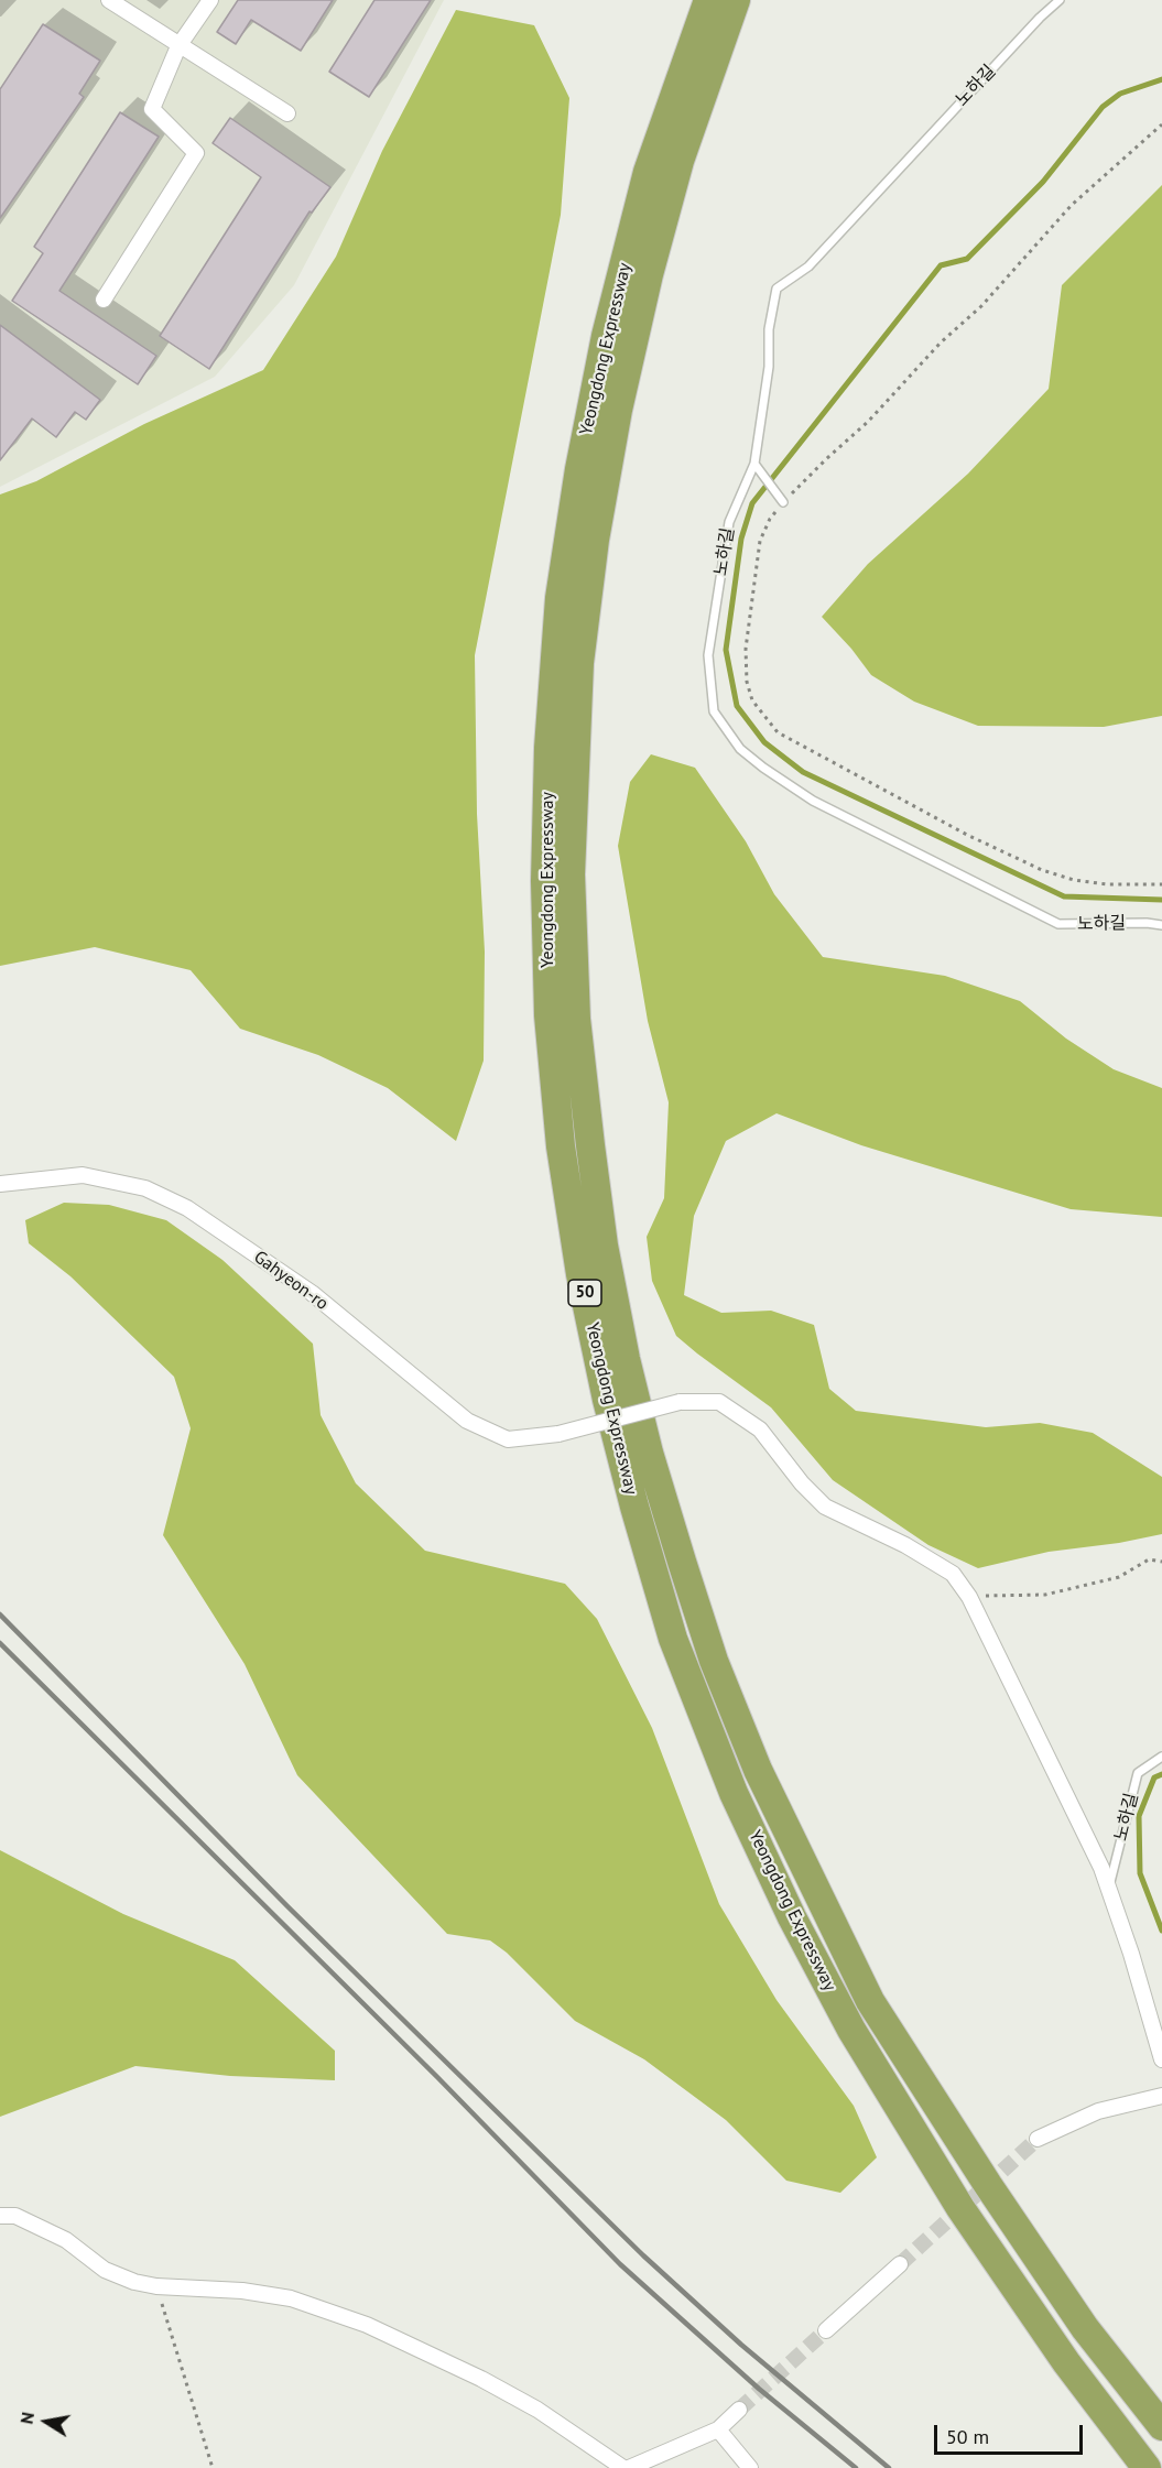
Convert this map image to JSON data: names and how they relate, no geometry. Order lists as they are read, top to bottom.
{
  "streets": {
    "highway": ["Yeongdong Expressway", "50"],
    "street": ["Gahyeon-ro"],
    "lane": ["노하길"]
  },
  "crossings": [
    ["노하길", "Gahyeon-ro"]
  ],
  "scale_bar": "50 m",
  "north": "left"
}
